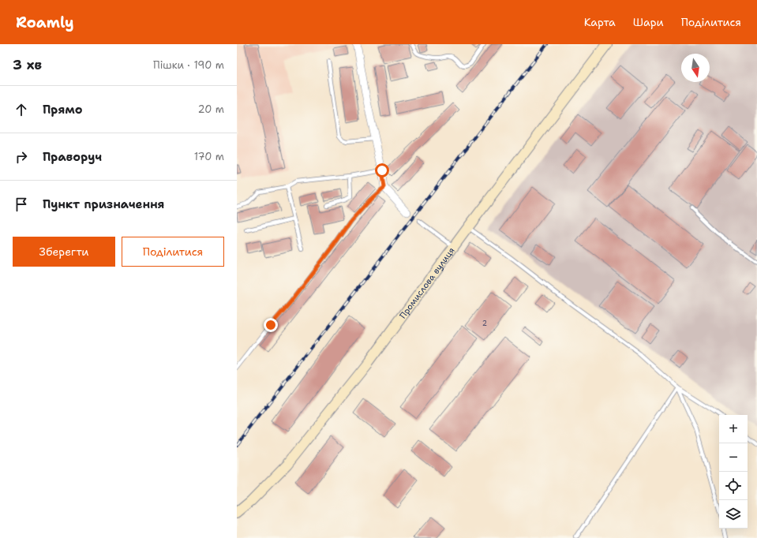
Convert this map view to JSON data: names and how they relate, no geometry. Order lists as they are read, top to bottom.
{
  "streets": {
    "street": ["Промислова вулиця"]
  },
  "house_numbers": ["2"],
  "north": "bottom",
  "page": {
    "header": "Roamly",
    "nav": ["Карта", "Шари", "Поділитися"],
    "heading": ["3 хв", "Пішки · 190 m"],
    "list": [
      ["Прямо", "20 m"],
      ["Праворуч", "170 m"],
      "Пункт призначення"
    ],
    "buttons": ["Зберегти", "Поділитися"],
    "map_buttons": ["+", "−"]
  }
}
